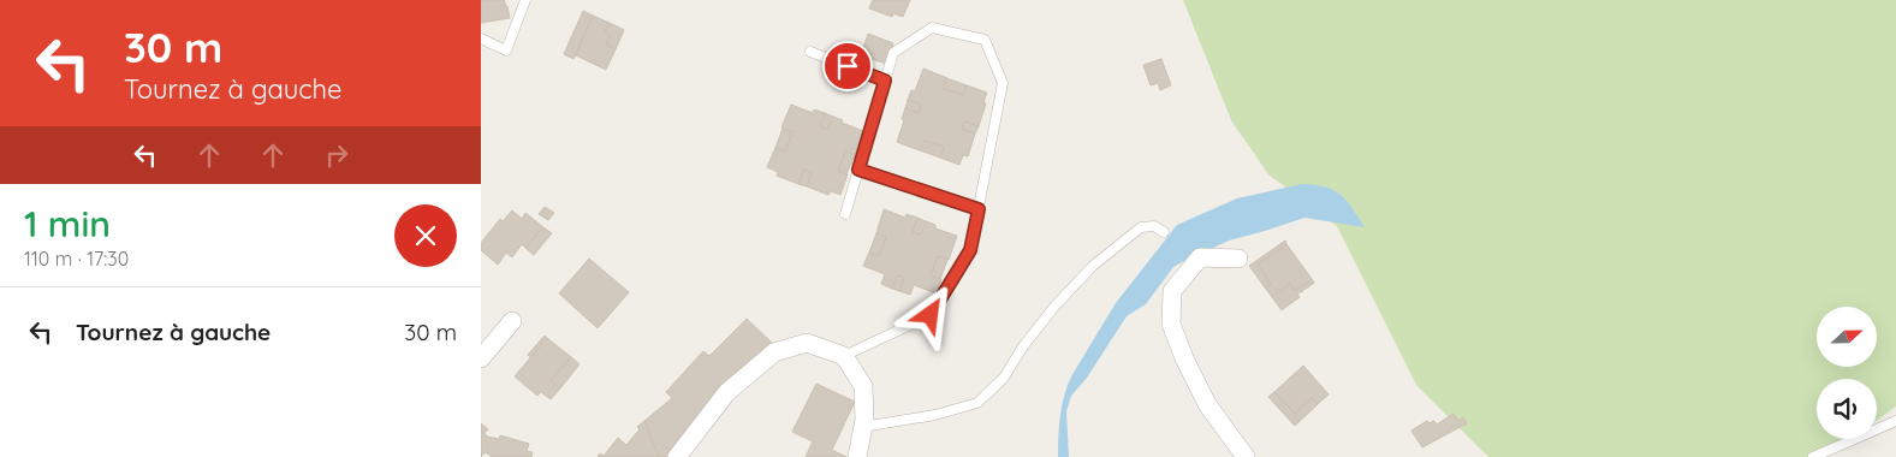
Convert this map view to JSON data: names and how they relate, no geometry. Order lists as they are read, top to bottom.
{
  "north": "right",
  "page": {
    "turn": ["30 m", "Tournez à gauche"],
    "heading": ["1 min", "110 m · 17:30"],
    "list": [
      {
        "name": "Tournez à gauche",
        "value": "30 m"
      }
    ]
  }
}
